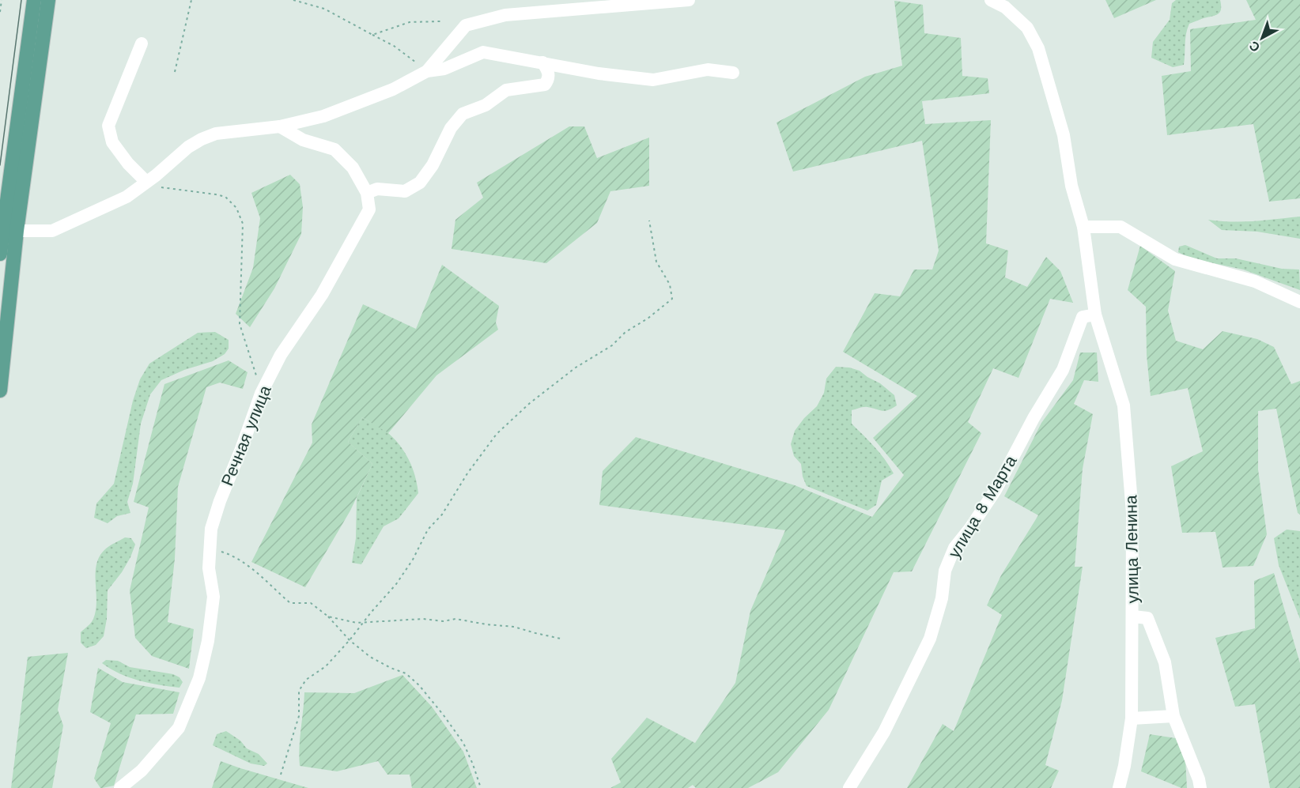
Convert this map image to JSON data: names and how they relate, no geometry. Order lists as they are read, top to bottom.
{
  "streets": {
    "street": ["Речная улица", "улица 8 Марта", "улица Ленина"]
  },
  "crossings": [
    ["улица 8 Марта", "улица Ленина"]
  ],
  "north": "bottom left"
}
